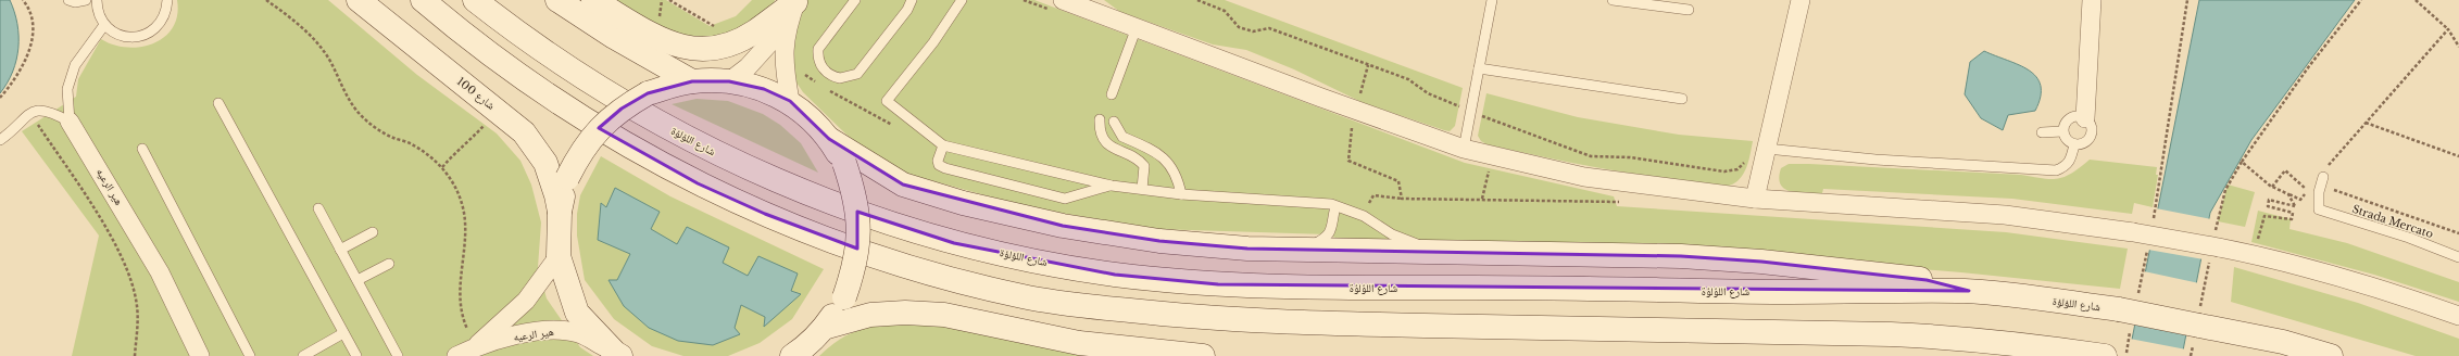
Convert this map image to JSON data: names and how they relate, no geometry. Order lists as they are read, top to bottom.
{
  "streets": {
    "main road": ["شارع 100", "شارع اللؤلؤة"],
    "street": ["هير الرعيه"],
    "lane": ["Strada Mercato"]
  }
}
